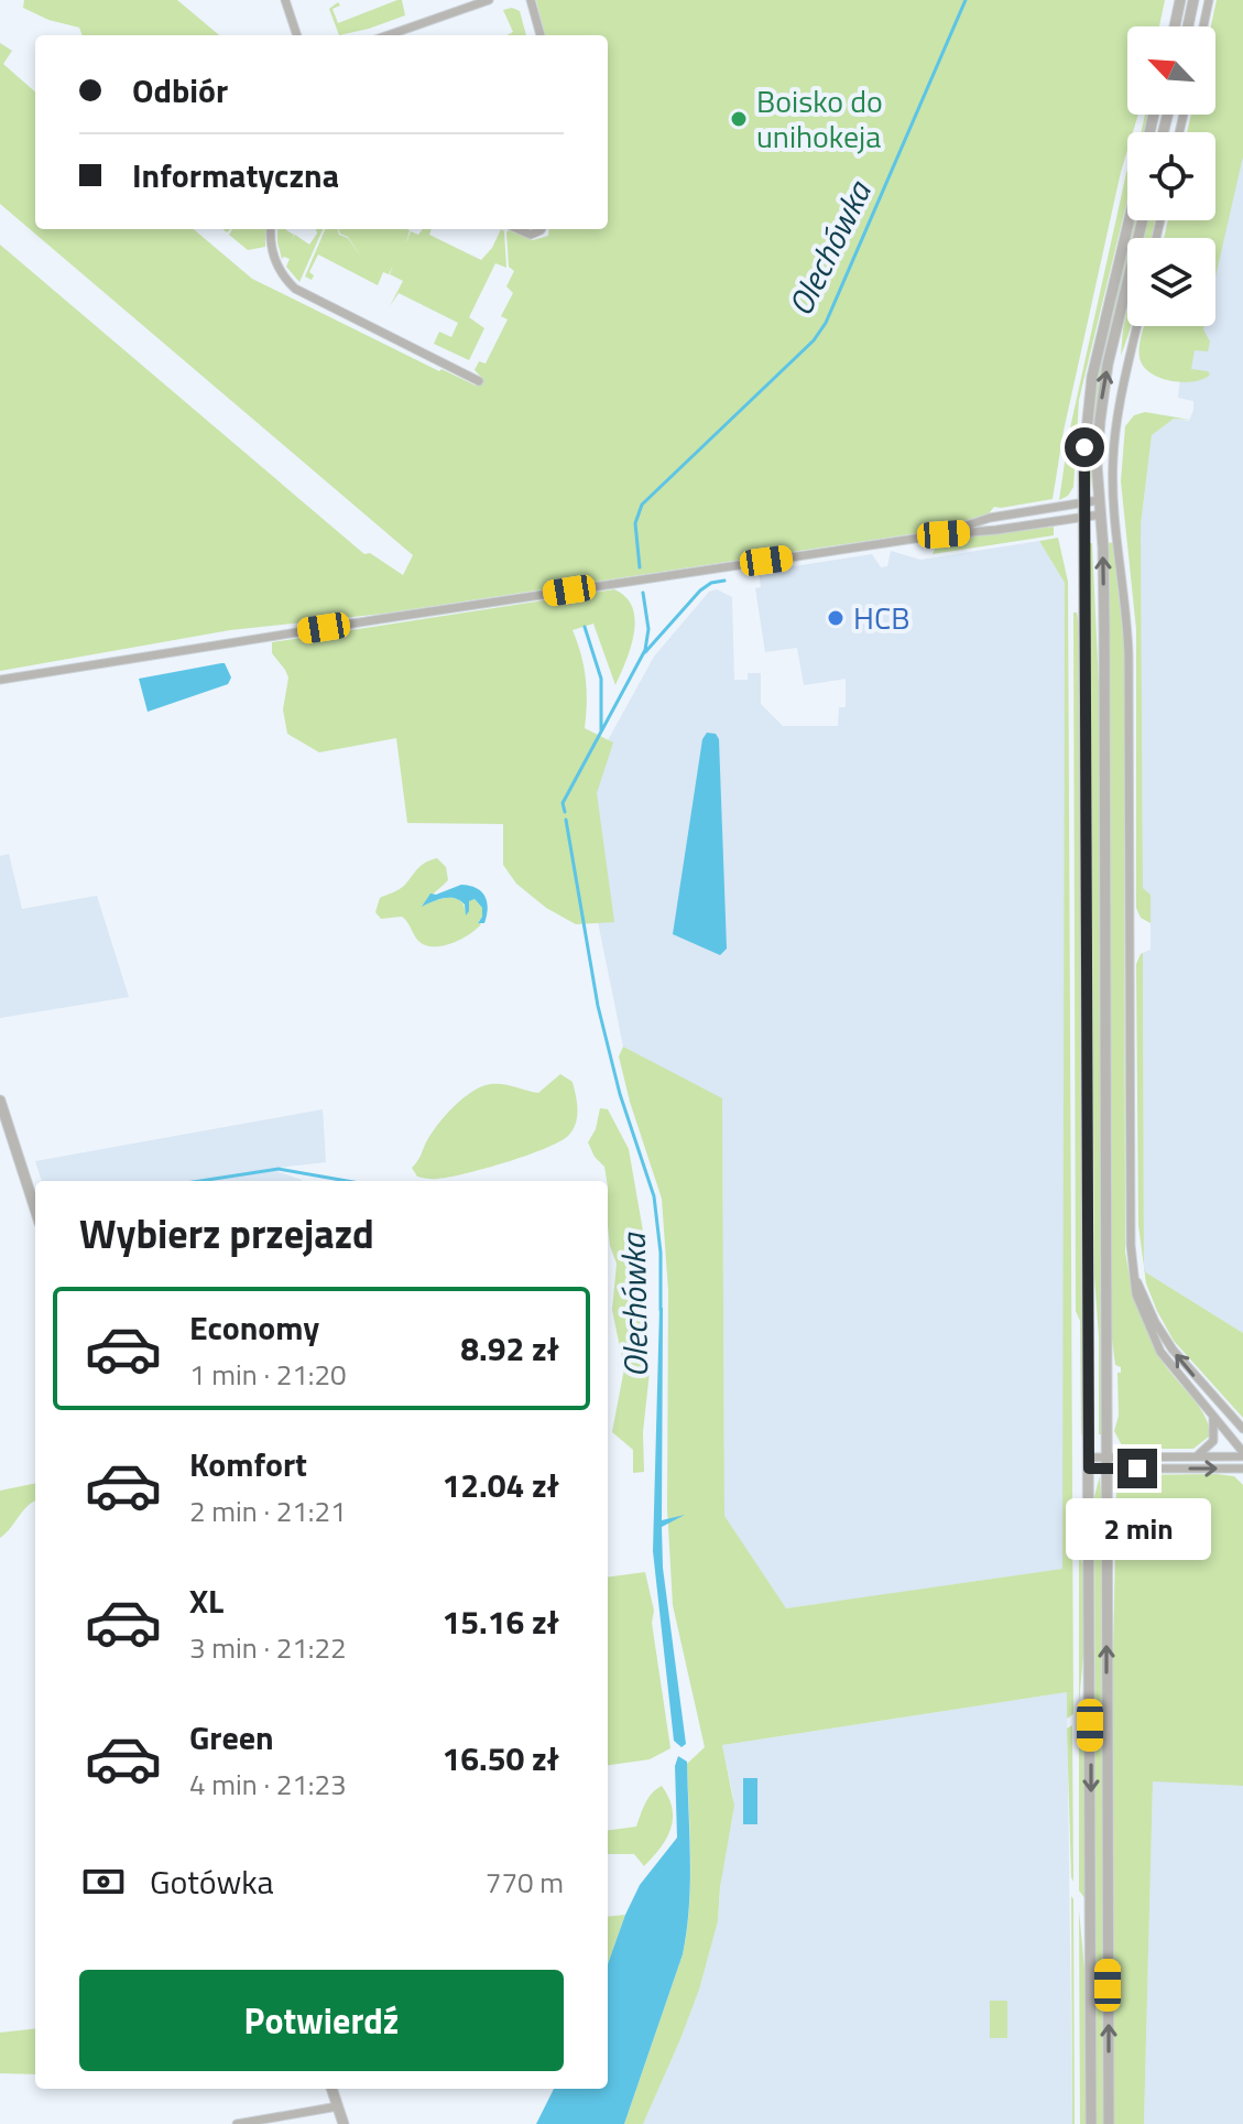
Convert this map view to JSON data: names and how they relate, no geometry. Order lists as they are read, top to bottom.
{
  "water": ["Olechówka"],
  "places": ["Boisko do unihokeja", "HCB"],
  "north": "top left",
  "page": {
    "banner": ["Odbiór", "Informatyczna"],
    "heading": "Wybierz przejazd",
    "list": [
      {
        "name": "Economy",
        "note": "1 min · 21:20",
        "value": "8.92 zł"
      },
      {
        "name": "Komfort",
        "note": "2 min · 21:21",
        "value": "12.04 zł"
      },
      {
        "name": "XL",
        "note": "3 min · 21:22",
        "value": "15.16 zł"
      },
      {
        "name": "Green",
        "note": "4 min · 21:23",
        "value": "16.50 zł"
      }
    ],
    "bubble": "2 min",
    "pay": ["Gotówka", "770 m"],
    "buttons": "Potwierdź"
  }
}
